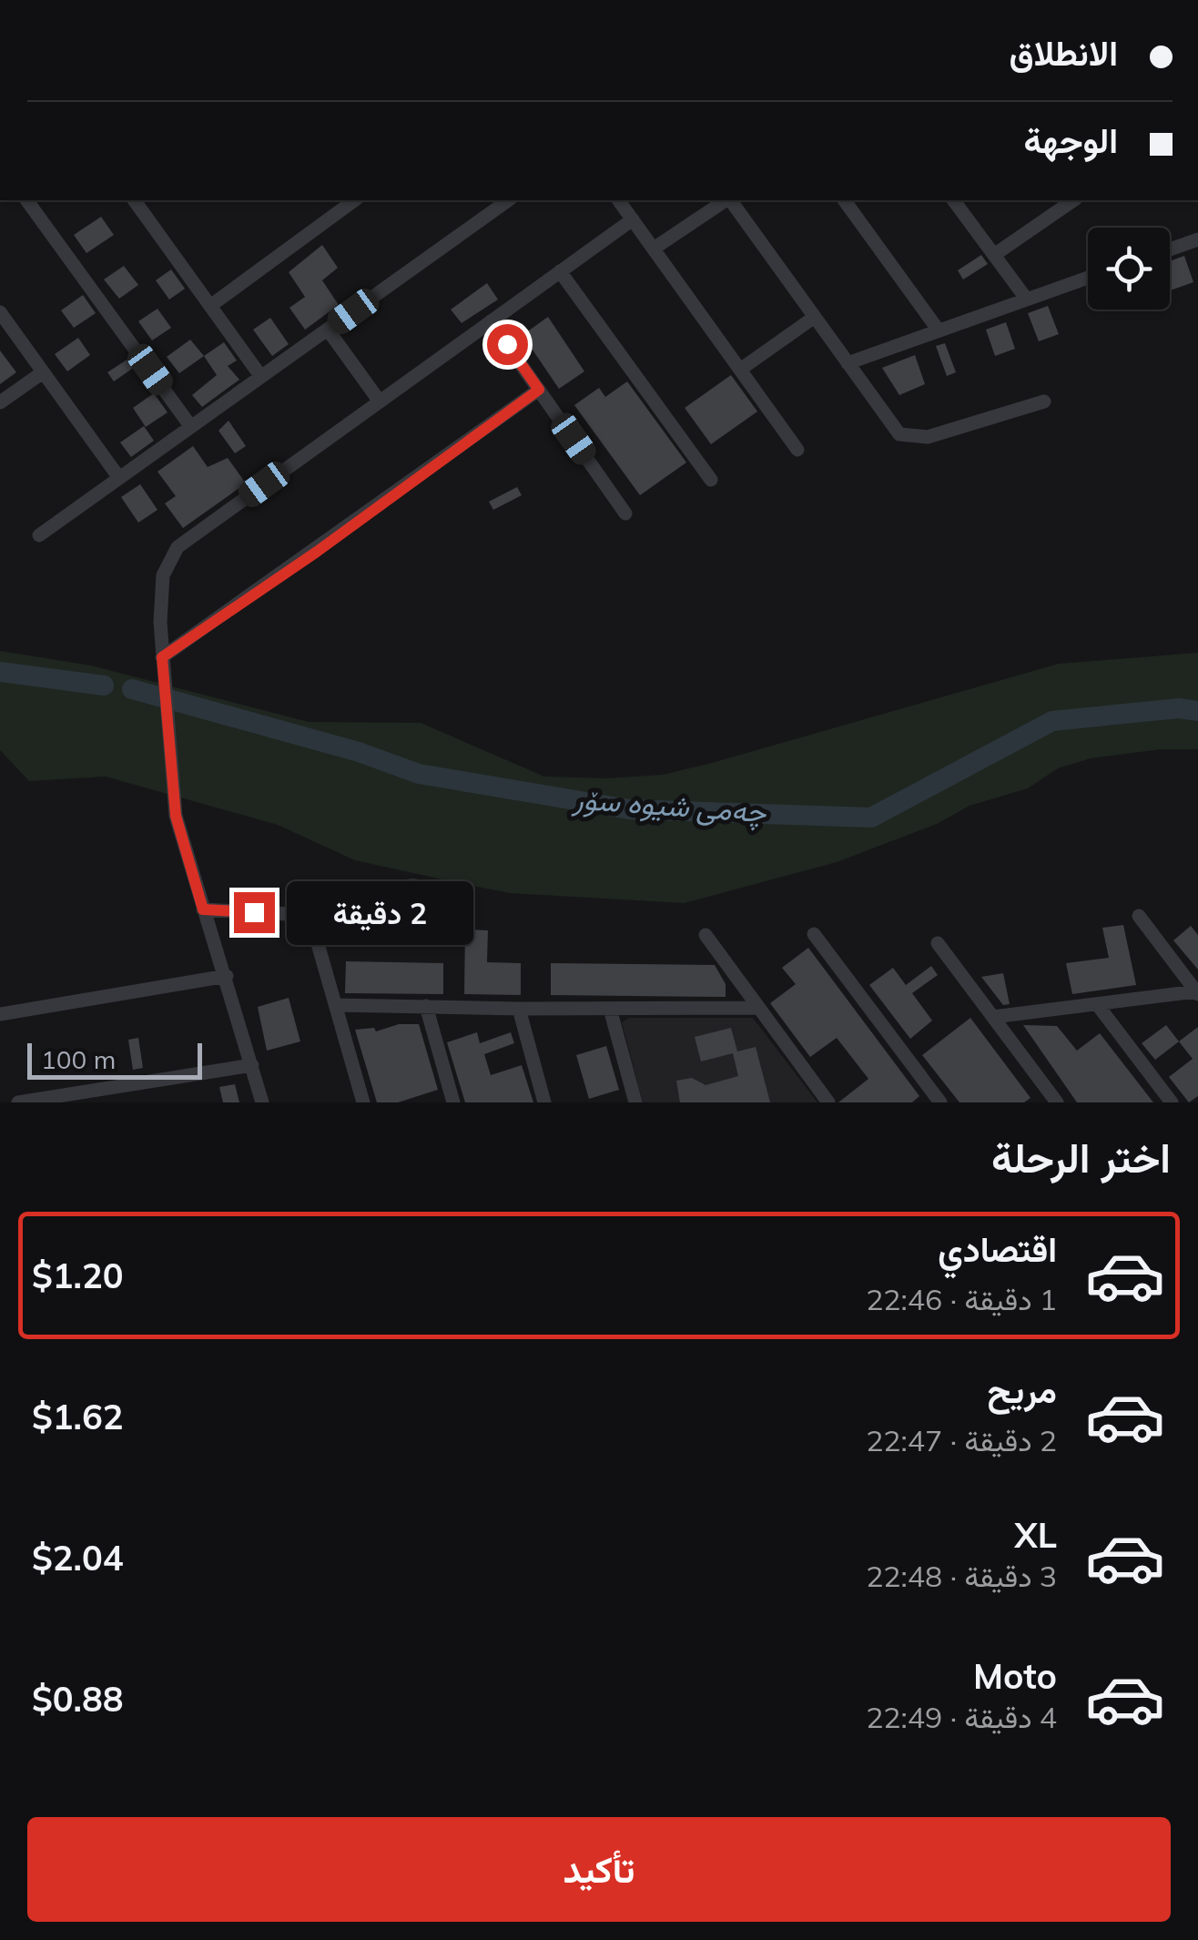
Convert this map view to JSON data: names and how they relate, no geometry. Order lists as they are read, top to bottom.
{
  "water": ["چەمی شیوە سۆر"],
  "scale_bar": "100 m",
  "page": {
    "banner": ["الانطلاق", "الوجهة"],
    "bubble": "2 دقيقة",
    "scale": "100 m",
    "heading": "اختر الرحلة",
    "list": [
      {
        "name": "اقتصادي",
        "note": "1 دقيقة · 22:46",
        "value": "$1.20"
      },
      {
        "name": "مريح",
        "note": "2 دقيقة · 22:47",
        "value": "$1.62"
      },
      {
        "name": "XL",
        "note": "3 دقيقة · 22:48",
        "value": "$2.04"
      },
      {
        "name": "Moto",
        "note": "4 دقيقة · 22:49",
        "value": "$0.88"
      }
    ],
    "buttons": "تأكيد"
  }
}
